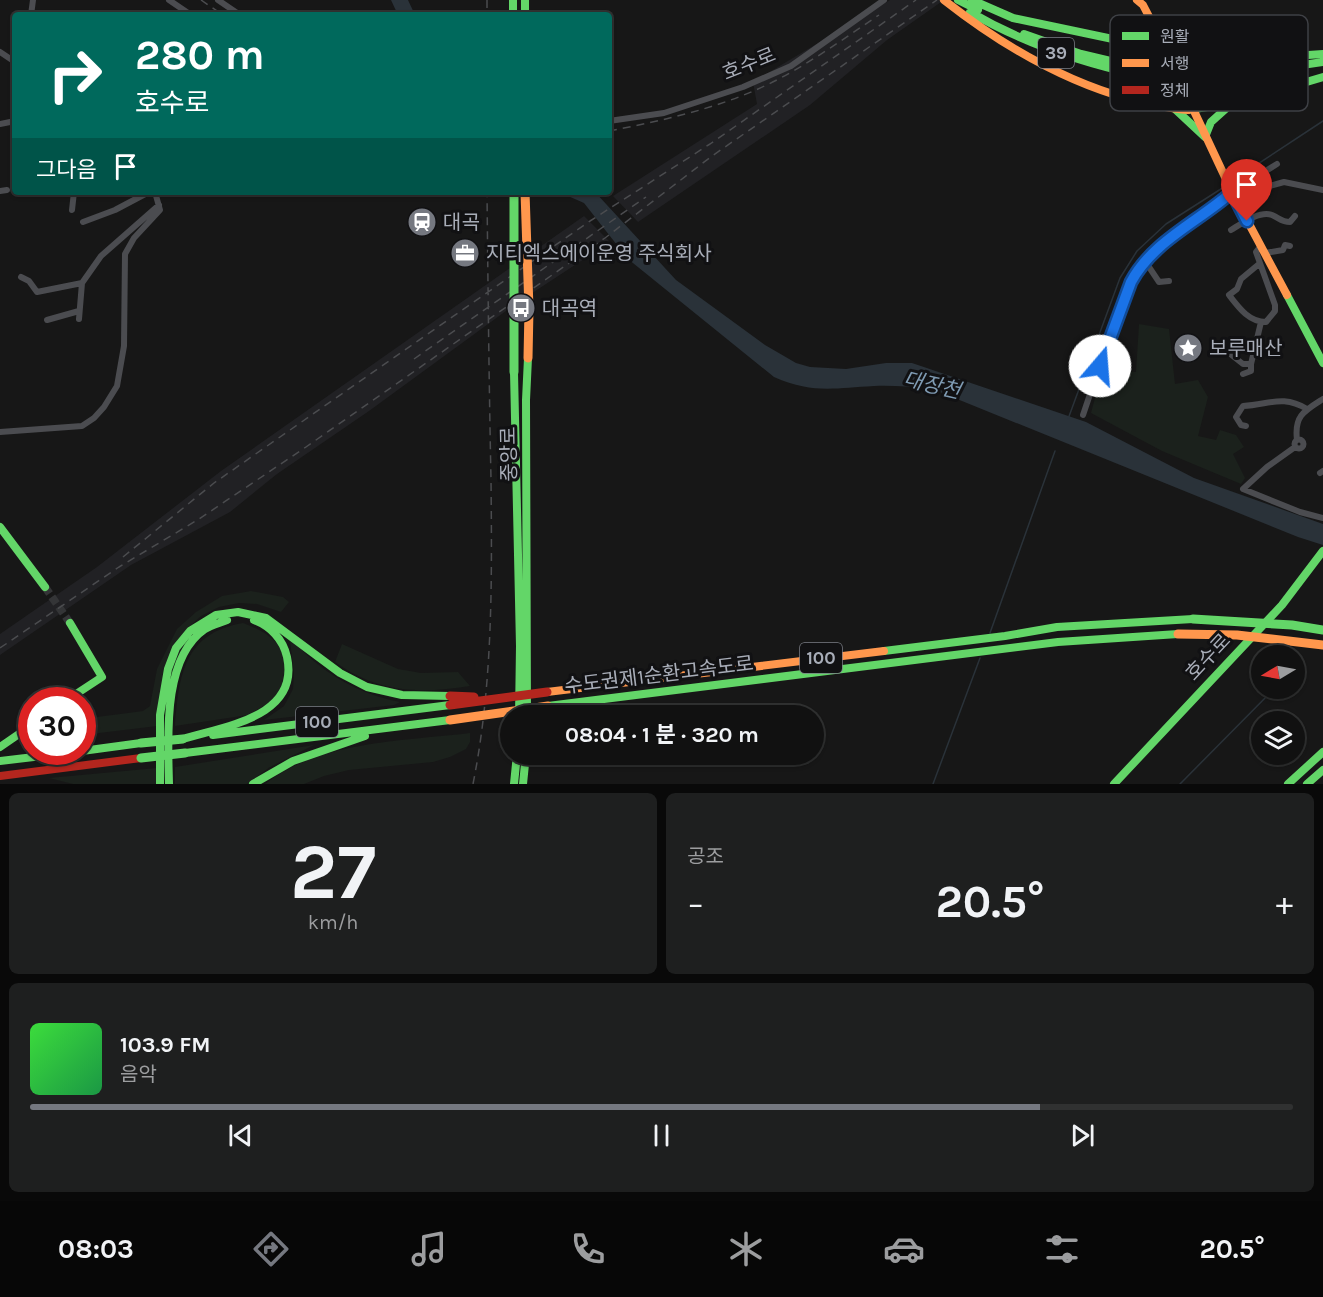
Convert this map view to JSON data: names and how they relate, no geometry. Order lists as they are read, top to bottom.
{
  "streets": {
    "main road": [
      "39",
      "호수로",
      "중앙로",
      "100",
      "수도권제1순환고속도로"
    ]
  },
  "water": ["대장천"],
  "places": {
    "station": ["대곡"],
    "office": ["지티엑스에이운영 주식회사"],
    "bus stop": ["대곡역"],
    "place": ["보루매산"]
  },
  "legend": ["원활", "서행", "정체"],
  "north": "left",
  "page": {
    "turn": ["280 m", "호수로"],
    "then": "그다음",
    "limit": "30",
    "trip": "08:04 · 1 분 · 320 m",
    "tile": [
      ["27", "km/h"],
      "공조"
    ],
    "heat": ["−", "20.5°", "+"],
    "song": ["103.9 FM", "음악"],
    "tabs": ["08:03", "20.5°"]
  }
}
